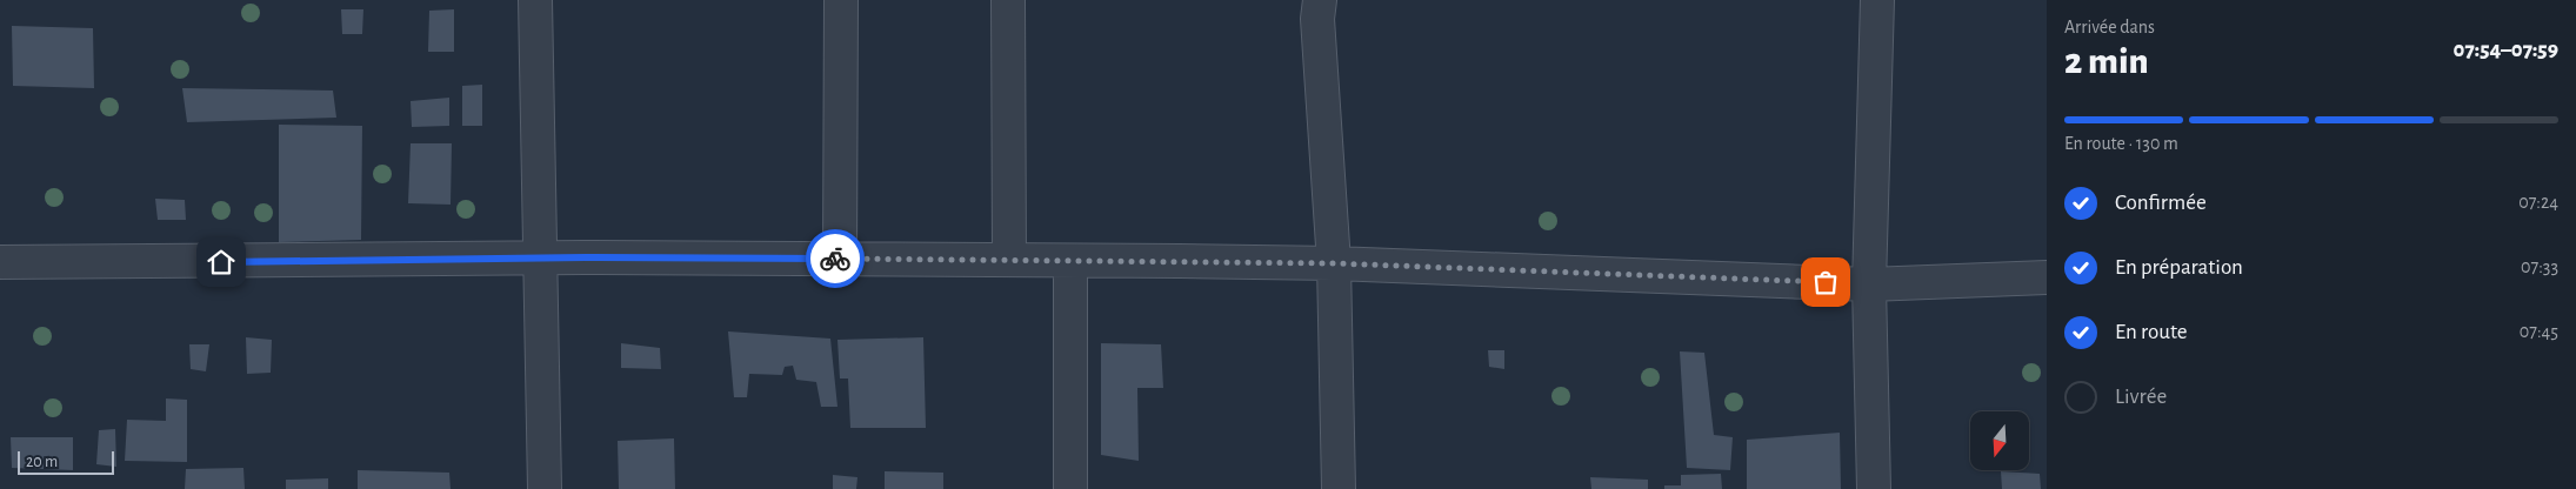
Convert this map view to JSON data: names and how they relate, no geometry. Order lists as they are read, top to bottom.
{
  "scale_bar": "20 m",
  "north": "bottom",
  "page": {
    "heading": ["2 min", "Arrivée dans", "07:54–07:59"],
    "bar": "En route · 130 m",
    "list": [
      ["Confirmée", "07:24"],
      ["En préparation", "07:33"],
      ["En route", "07:45"],
      "Livrée"
    ],
    "scale": "20 m"
  }
}
